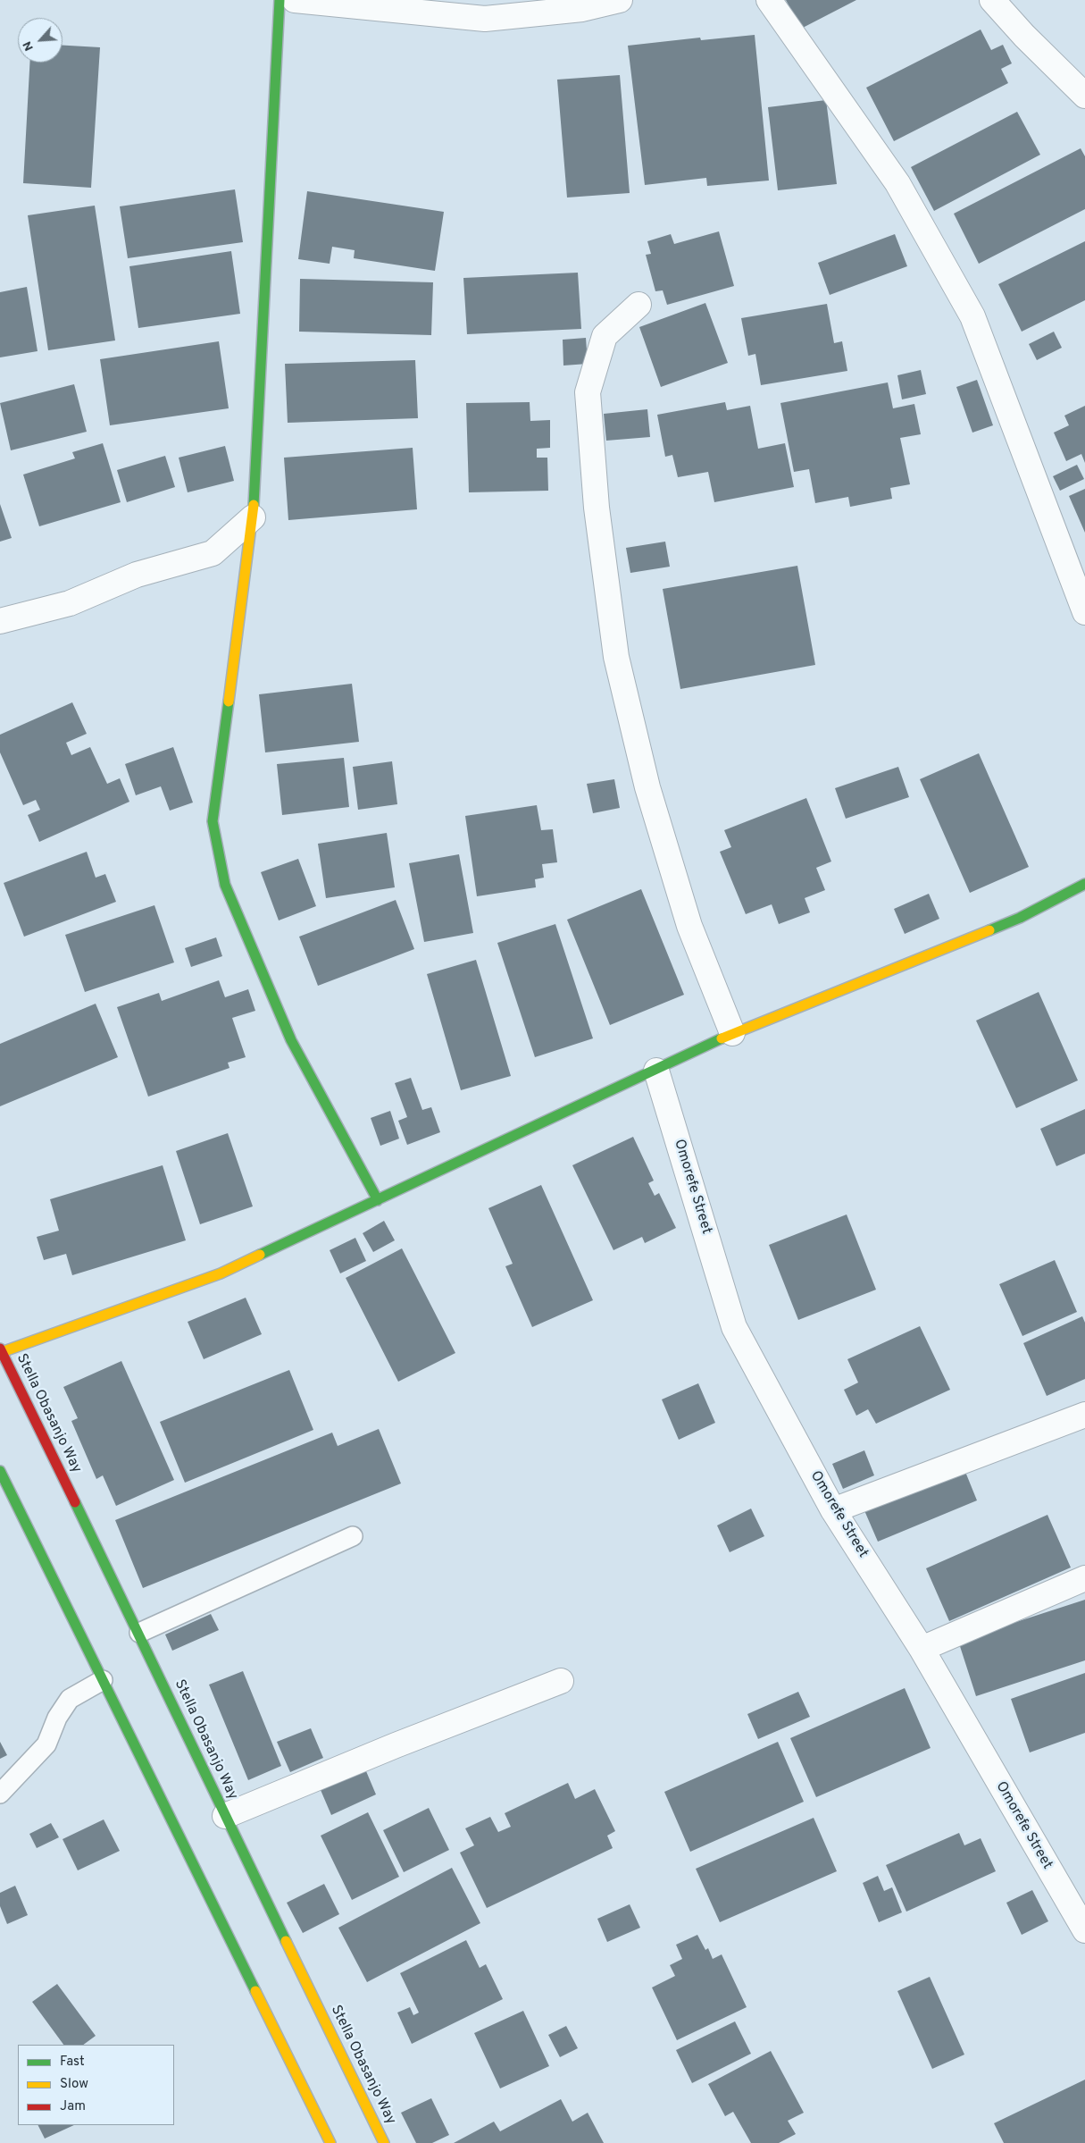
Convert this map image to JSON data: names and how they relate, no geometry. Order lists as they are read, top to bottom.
{
  "streets": {
    "street": ["Omorefe Street", "Stella Obasanjo Way"]
  },
  "legend": ["Fast", "Slow", "Jam"],
  "north": "bottom left"
}
